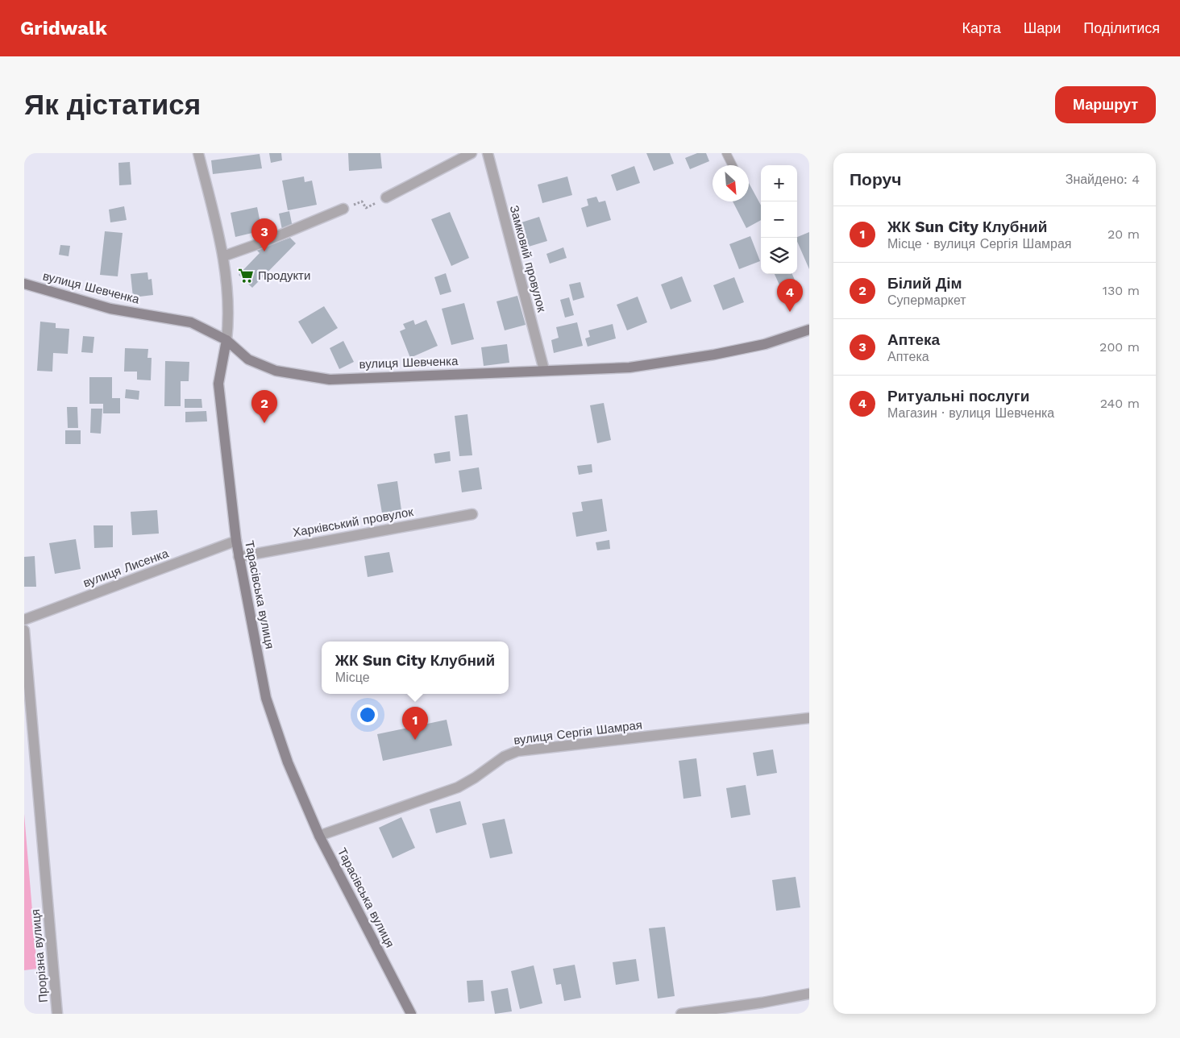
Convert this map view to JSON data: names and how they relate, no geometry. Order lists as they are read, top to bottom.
{
  "streets": {
    "street": [
      "Замковий провулок",
      "вулиця Шевченка",
      "Харківський провулок",
      "вулиця Лисенка",
      "Тарасівська вулиця",
      "вулиця Сергія Шамрая",
      "Прорізна вулиця"
    ]
  },
  "crossings": [
    ["Замковий провулок", "вулиця Шевченка"],
    ["вулиця Шевченка", "Тарасівська вулиця"],
    ["Харківський провулок", "Тарасівська вулиця"],
    ["вулиця Лисенка", "Тарасівська вулиця"],
    ["Тарасівська вулиця", "вулиця Сергія Шамрая"]
  ],
  "places": {
    "supermarket": ["Продукти"]
  },
  "north": "bottom right",
  "page": {
    "header": "Gridwalk",
    "nav": ["Карта", "Шари", "Поділитися"],
    "buttons": "Маршрут",
    "title": "Як дістатися",
    "heading": ["Поруч", "Знайдено: 4"],
    "map_buttons": ["+", "−"],
    "list": [
      {
        "mark": "1",
        "name": "ЖК Sun City Клубний",
        "note": "Місце · вулиця Сергія Шамрая",
        "value": "20 m"
      },
      {
        "mark": "2",
        "name": "Білий Дім",
        "note": "Супермаркет",
        "value": "130 m"
      },
      {
        "mark": "3",
        "name": "Аптека",
        "note": "Аптека",
        "value": "200 m"
      },
      {
        "mark": "4",
        "name": "Ритуальні послуги",
        "note": "Магазин · вулиця Шевченка",
        "value": "240 m"
      }
    ],
    "pins": [
      "3",
      "4",
      "2",
      "1"
    ],
    "popup": ["ЖК Sun City Клубний", "Місце"]
  }
}
